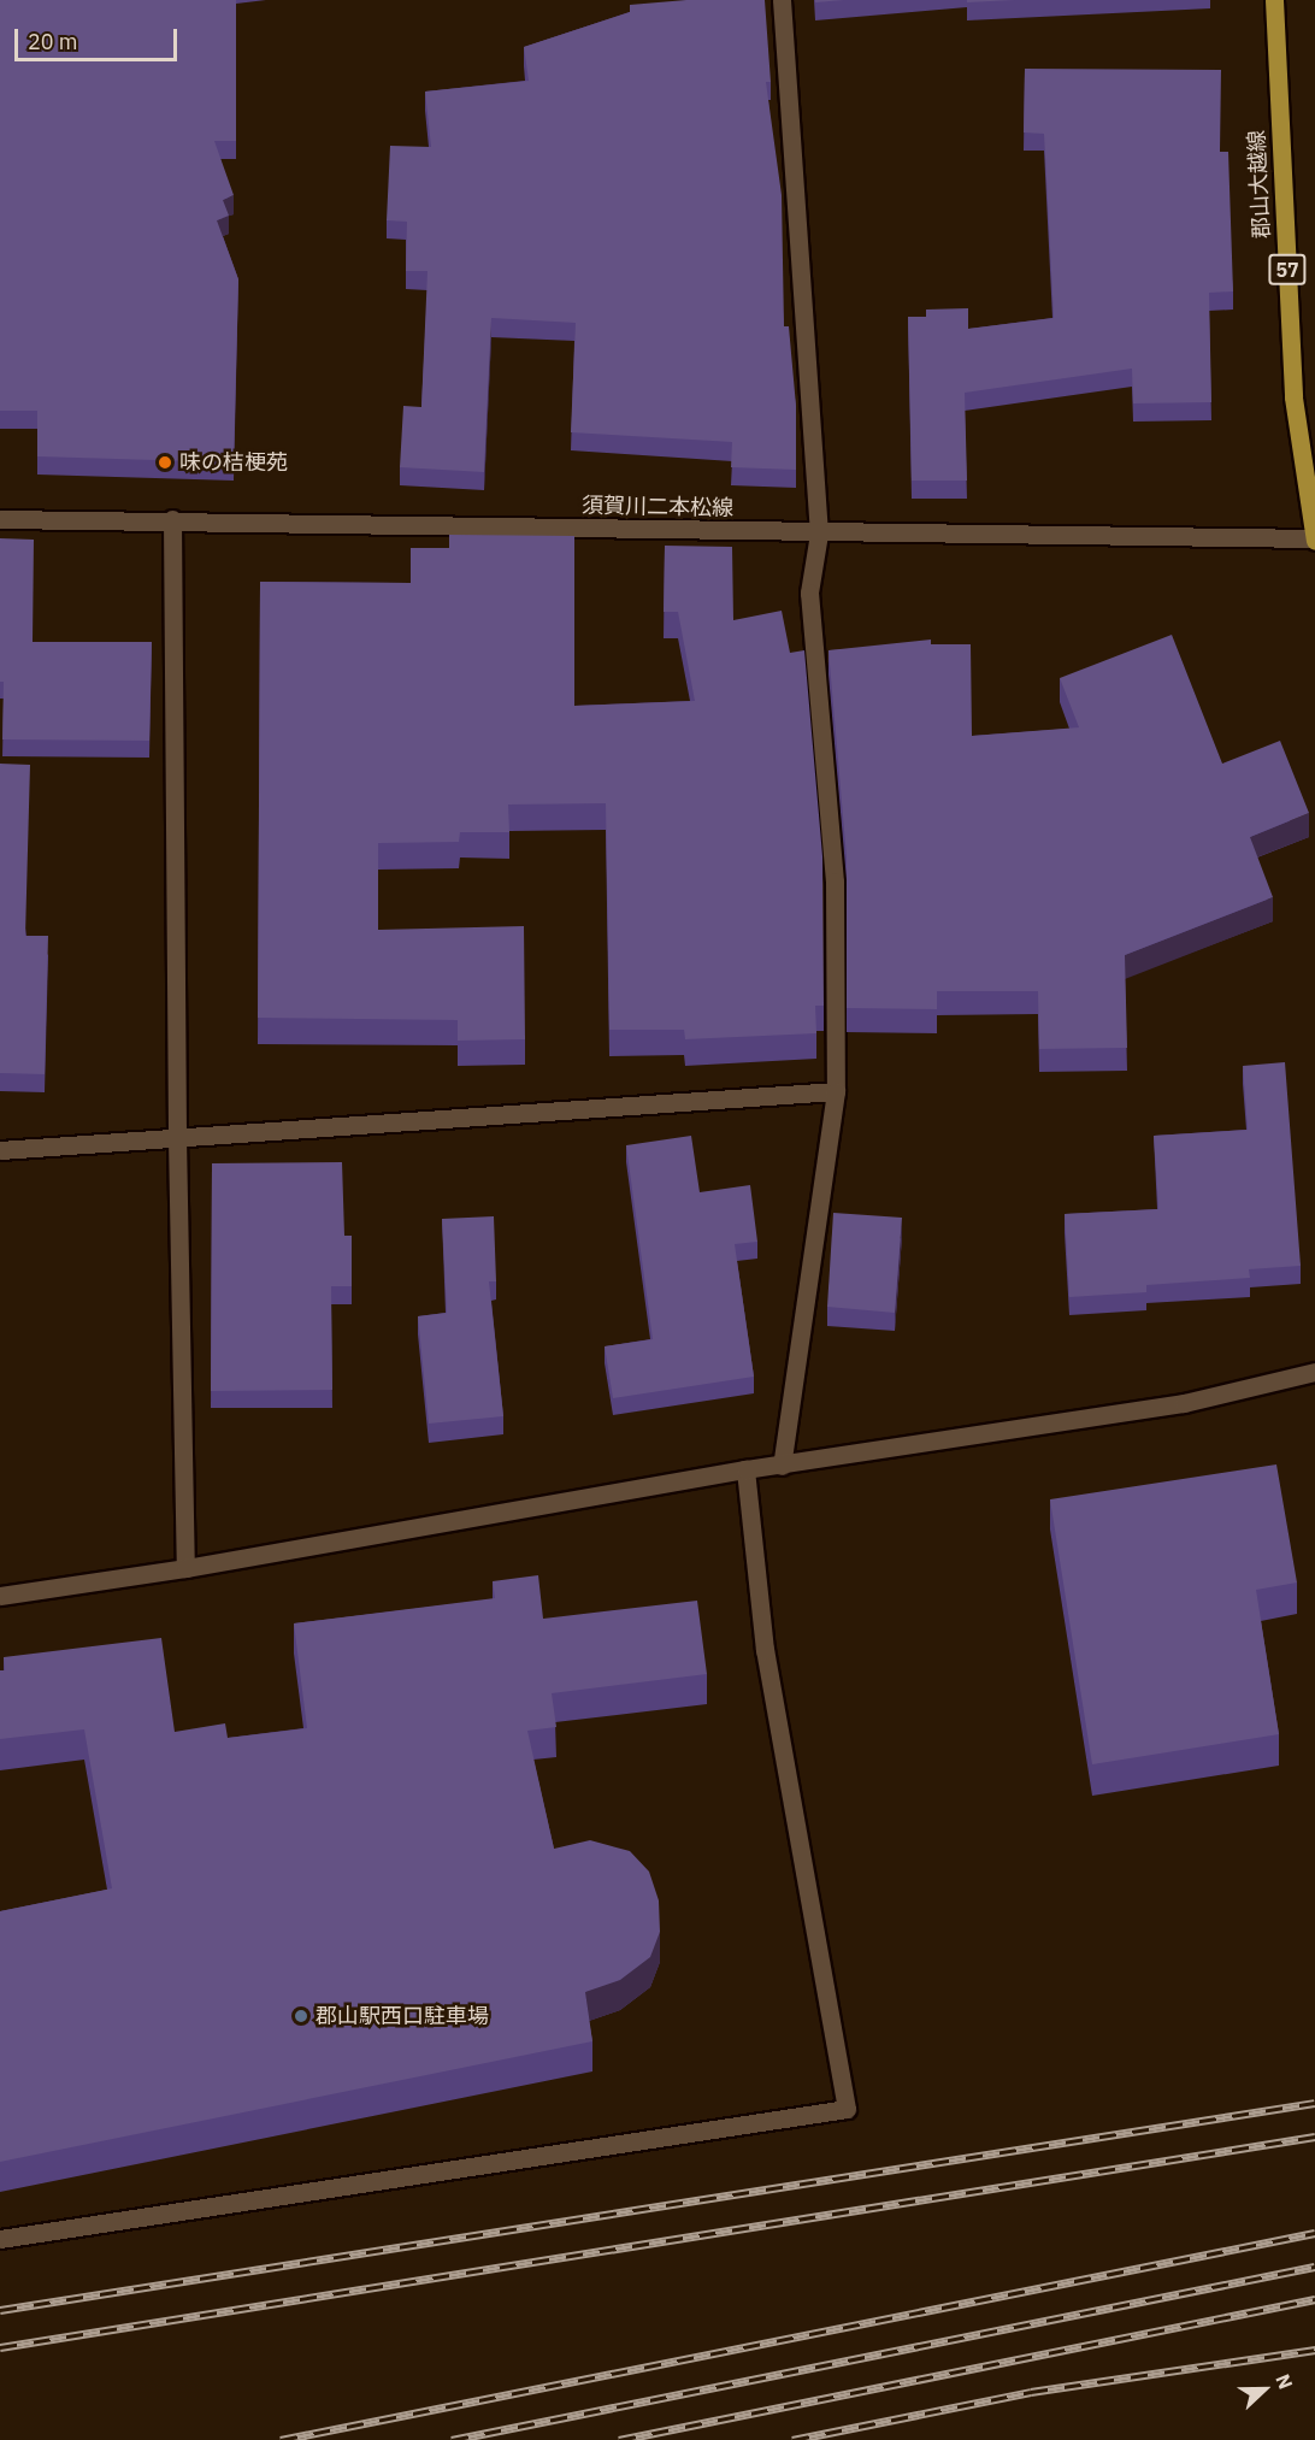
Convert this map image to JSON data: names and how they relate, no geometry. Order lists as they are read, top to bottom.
{
  "streets": {
    "main road": ["郡山大越線", "57"],
    "street": ["須賀川二本松線"]
  },
  "crossings": [
    ["郡山大越線", "須賀川二本松線"]
  ],
  "places": ["味の桔梗苑", "郡山駅西口駐車場"],
  "scale_bar": "20 m",
  "north": "right"
}
